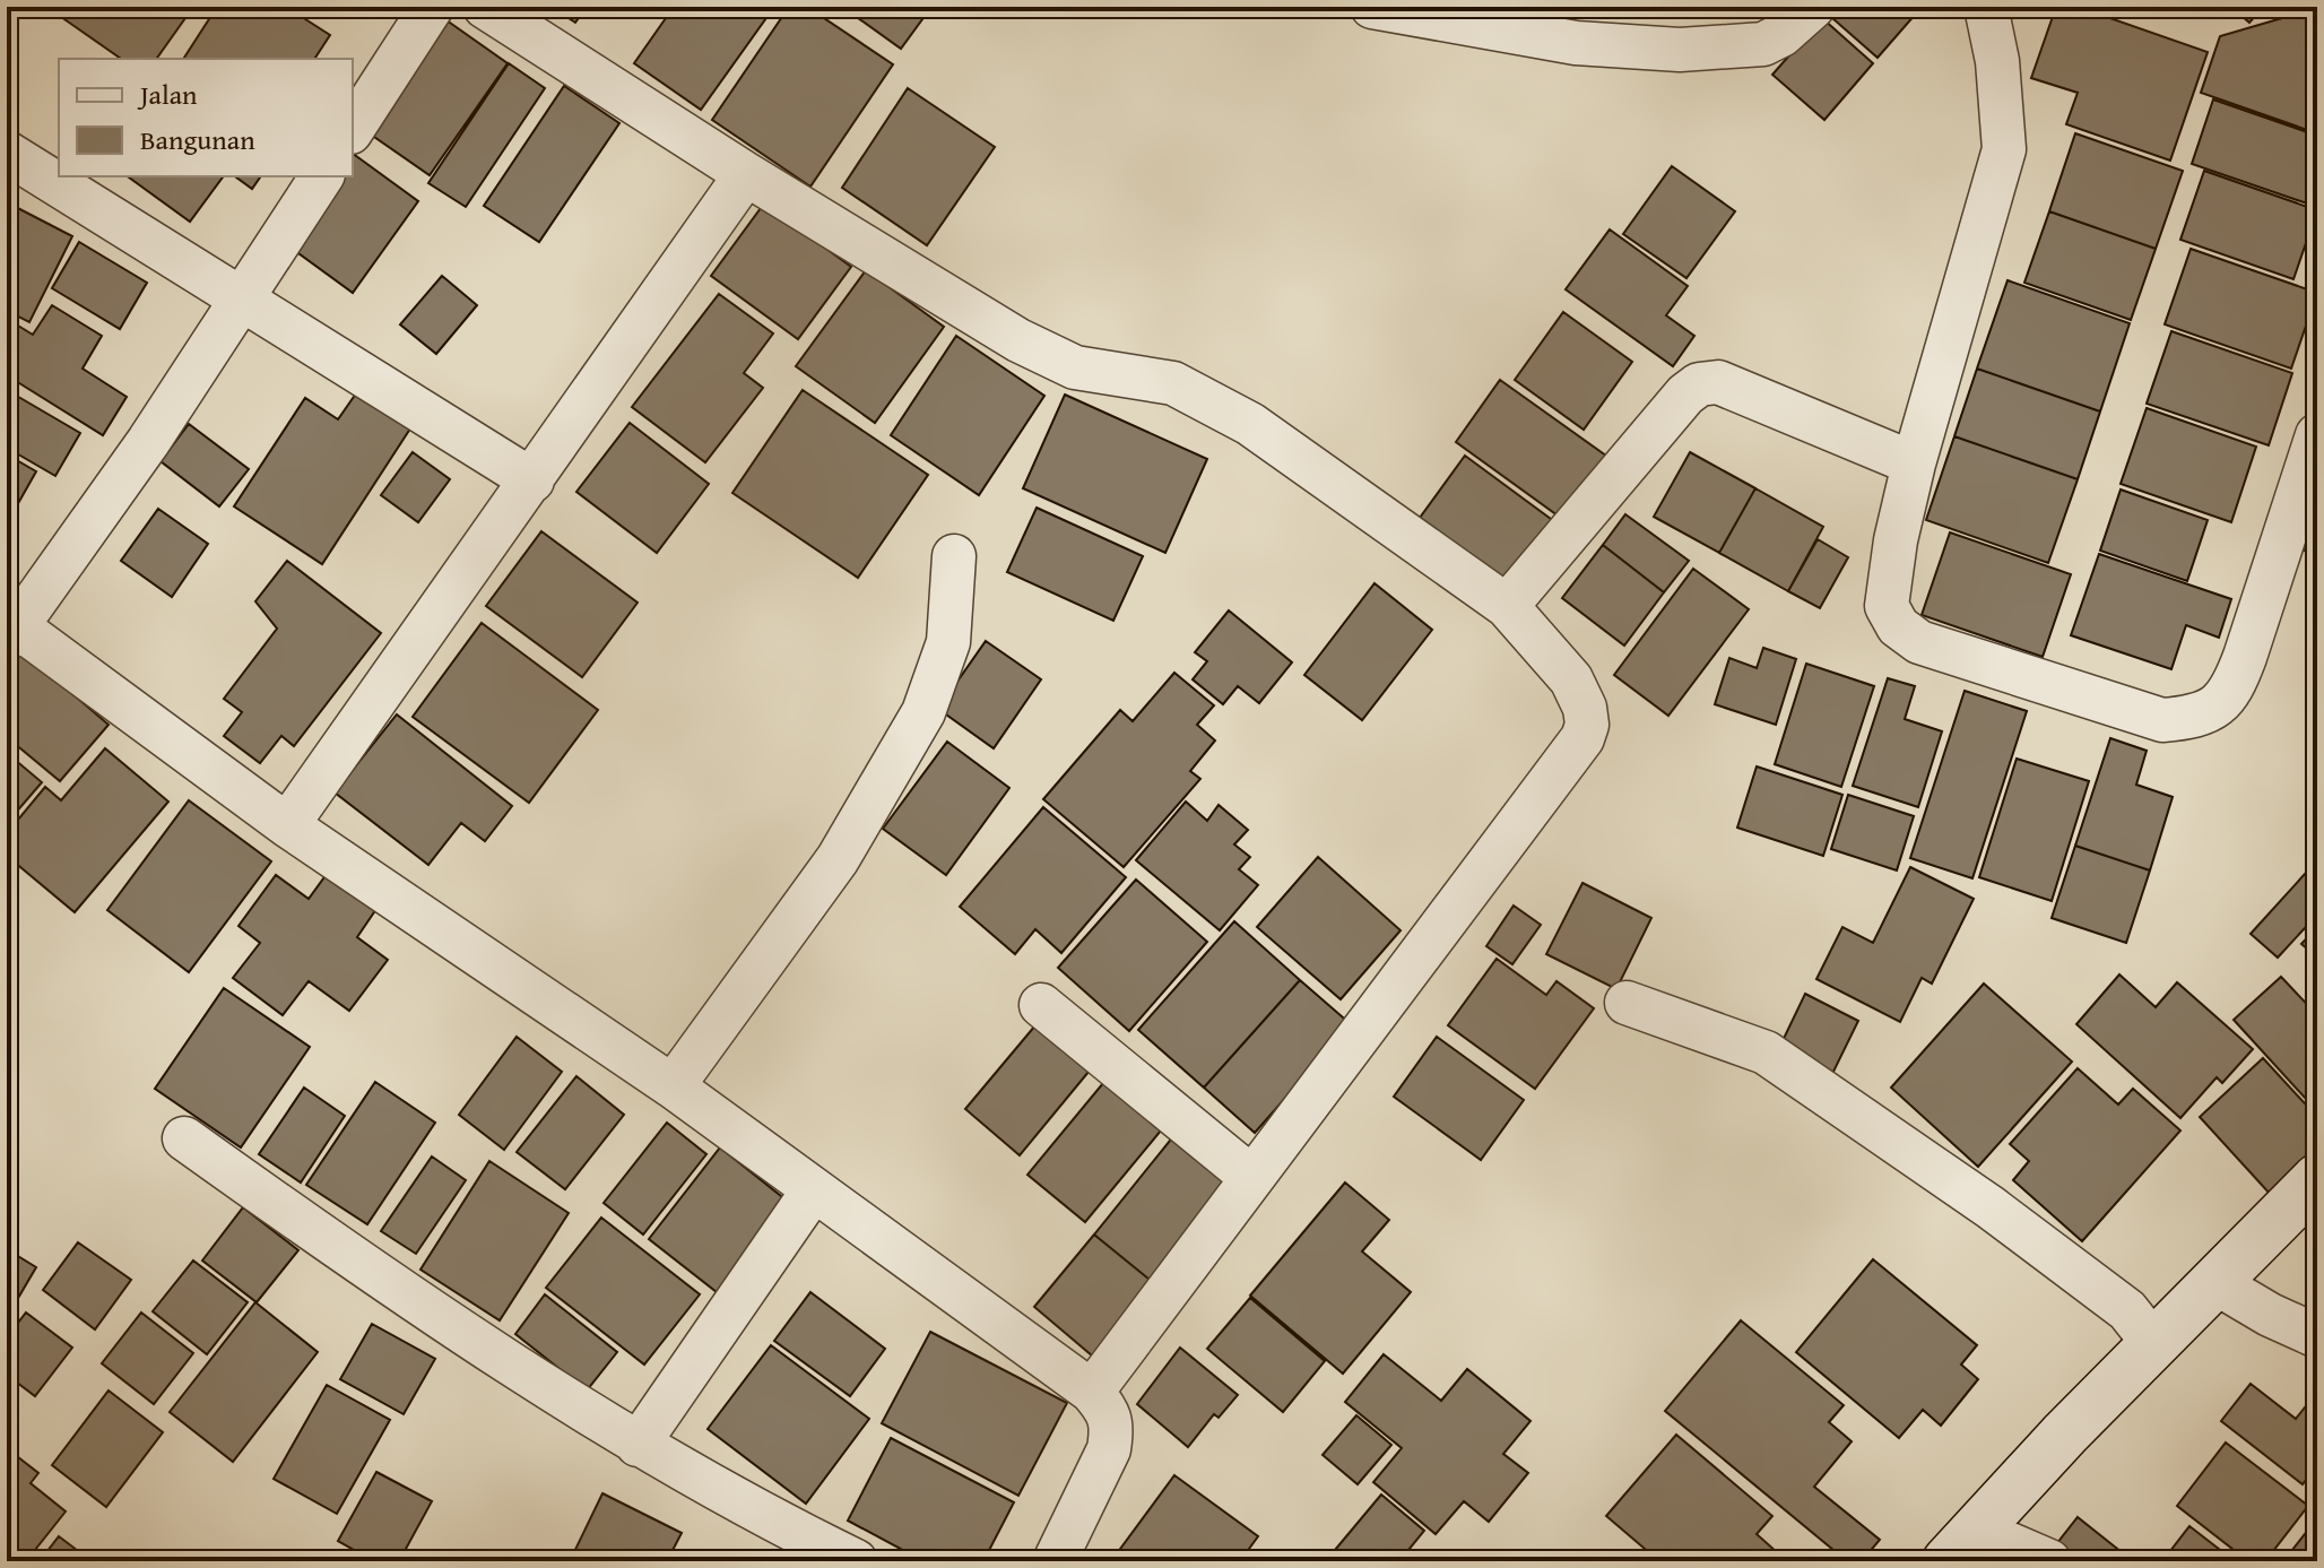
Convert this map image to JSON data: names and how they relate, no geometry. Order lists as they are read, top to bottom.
{
  "legend": ["Jalan", "Bangunan"]
}
